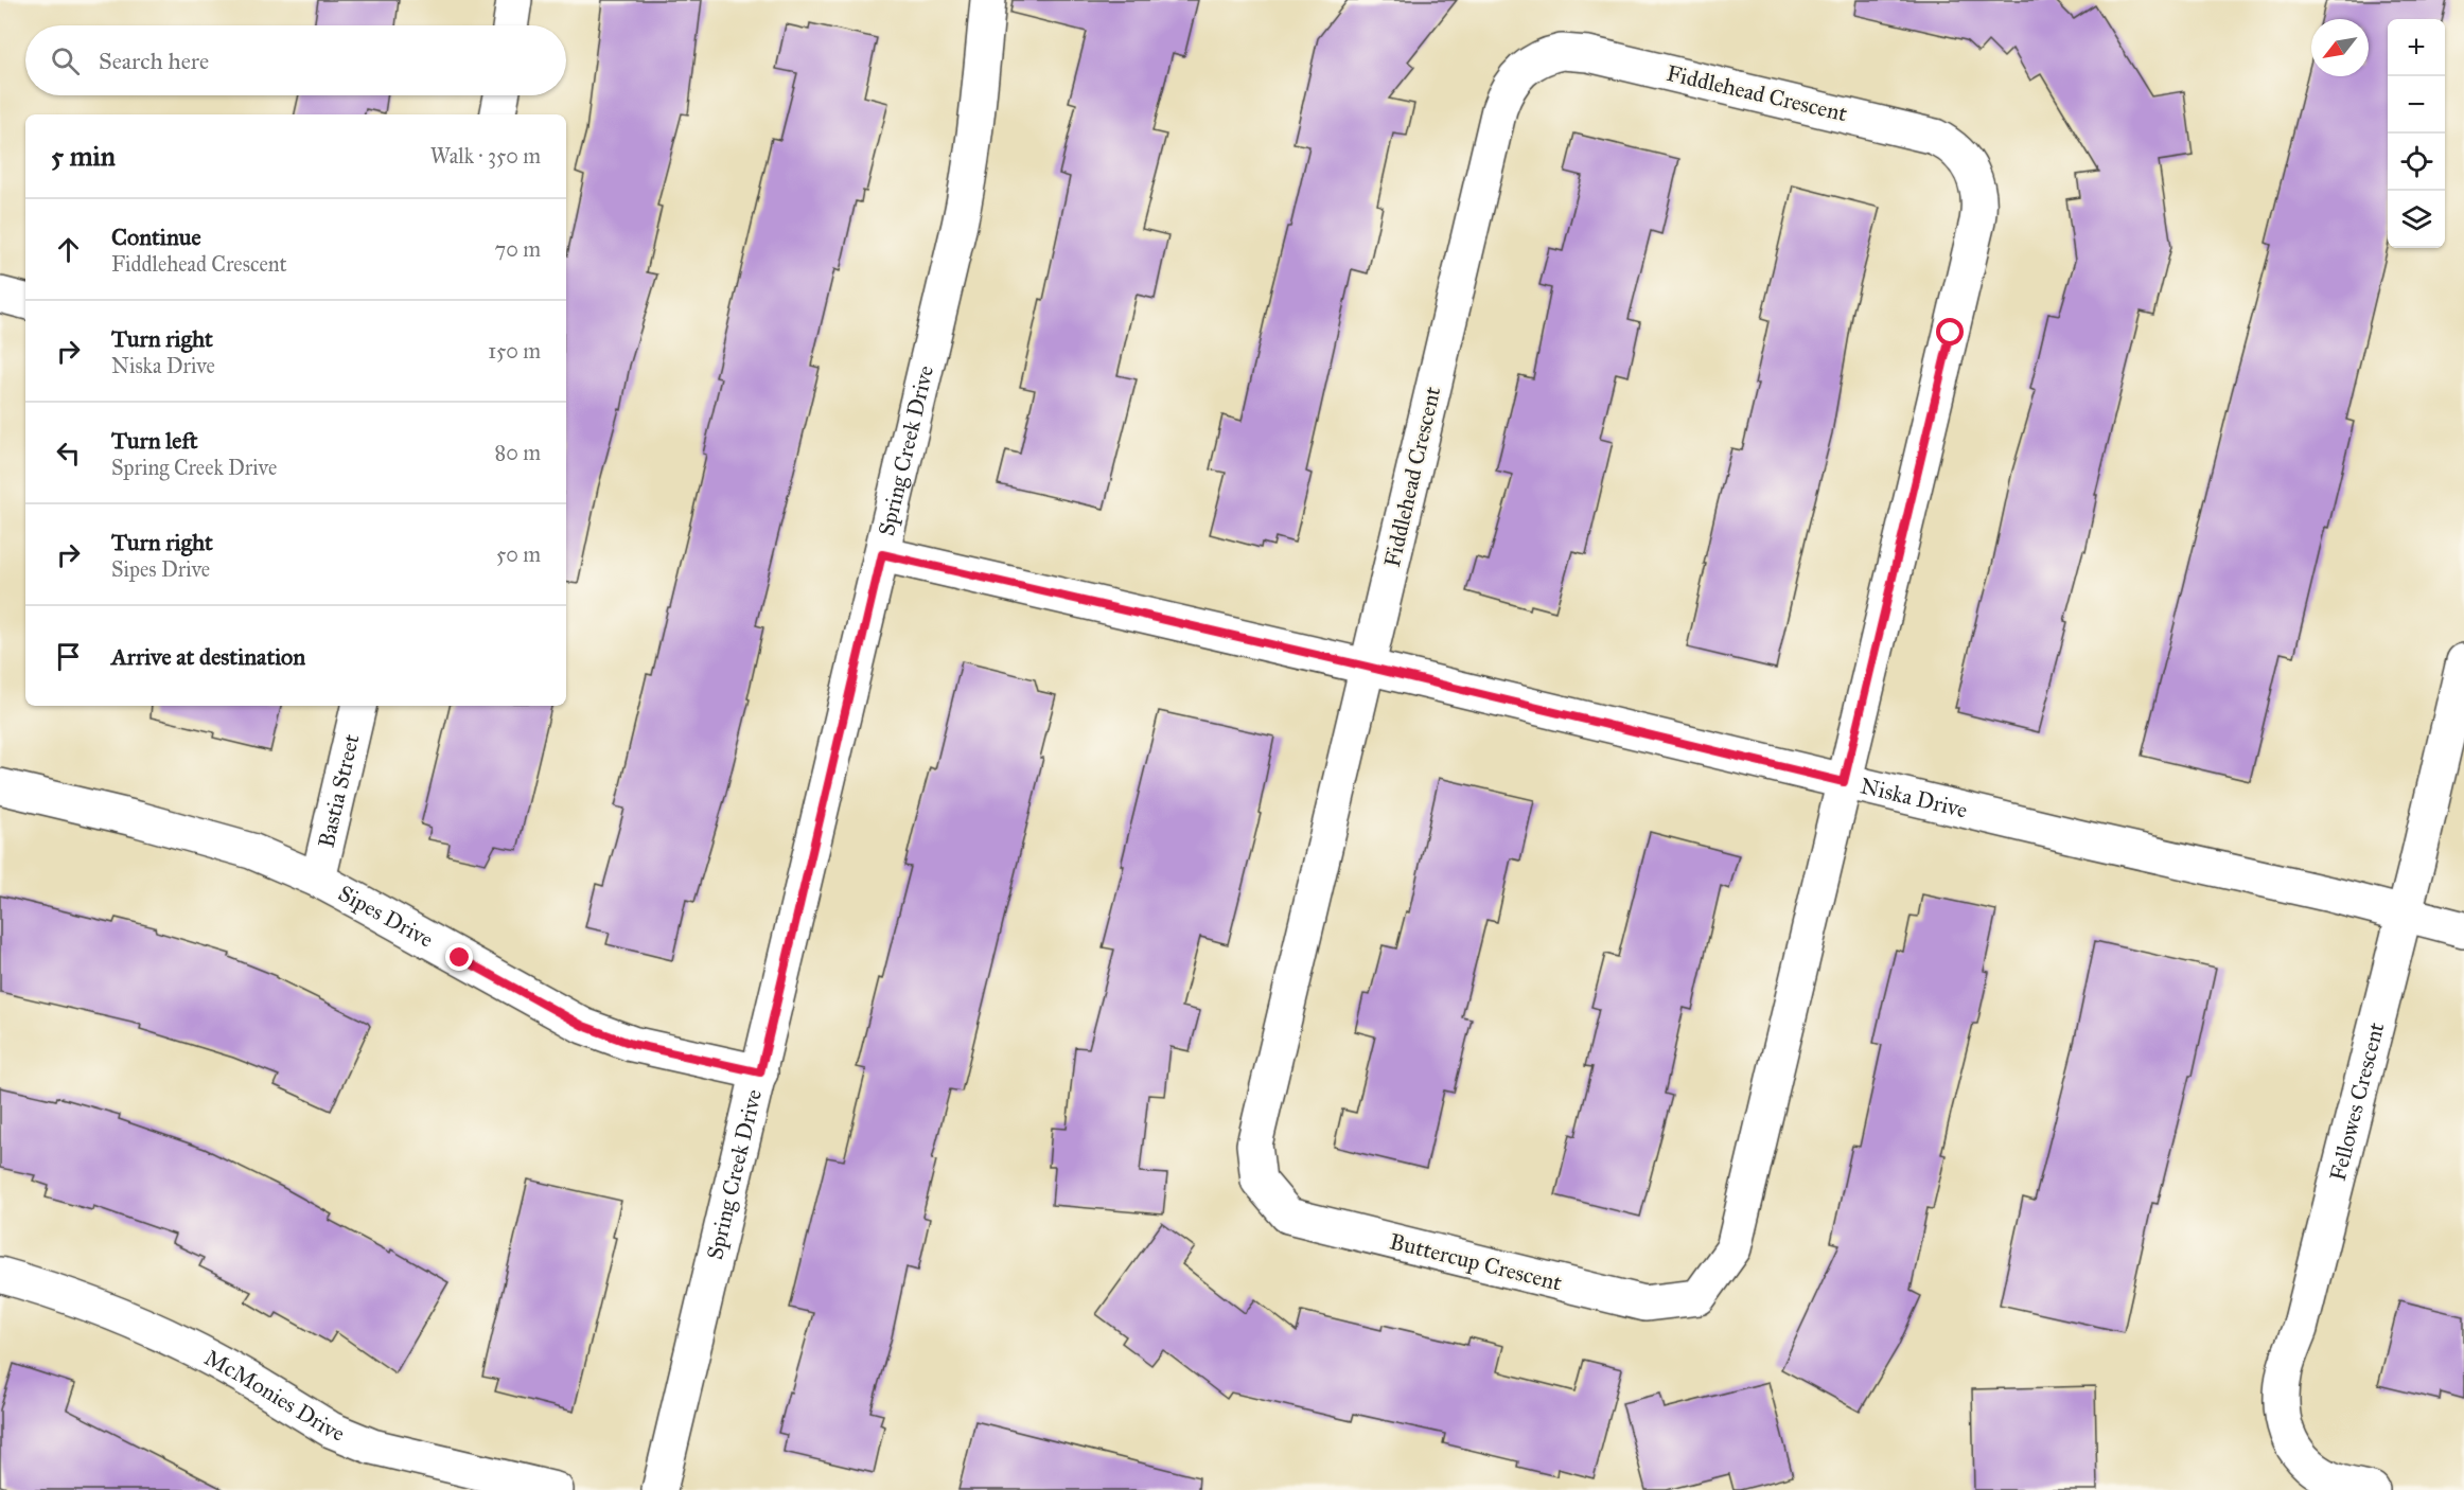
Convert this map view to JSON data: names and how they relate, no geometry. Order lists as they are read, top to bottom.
{
  "streets": {
    "street": [
      "Fiddlehead Crescent",
      "Spring Creek Drive",
      "Bastia Street",
      "Niska Drive",
      "Sipes Drive",
      "Fellowes Crescent",
      "Buttercup Crescent",
      "McMonies Drive"
    ]
  },
  "crossings": [
    ["Fiddlehead Crescent", "Niska Drive"],
    ["Fiddlehead Crescent", "Buttercup Crescent"],
    ["Spring Creek Drive", "Niska Drive"],
    ["Spring Creek Drive", "Sipes Drive"],
    ["Bastia Street", "Sipes Drive"],
    ["Niska Drive", "Fellowes Crescent"],
    ["Niska Drive", "Buttercup Crescent"]
  ],
  "north": "bottom left",
  "page": {
    "map_buttons": ["+", "−"],
    "search": "Search here",
    "heading": ["5 min", "Walk · 350 m"],
    "list": [
      ["Continue", "Fiddlehead Crescent", "70 m"],
      ["Turn right", "Niska Drive", "150 m"],
      ["Turn left", "Spring Creek Drive", "80 m"],
      ["Turn right", "Sipes Drive", "50 m"],
      "Arrive at destination"
    ]
  }
}
